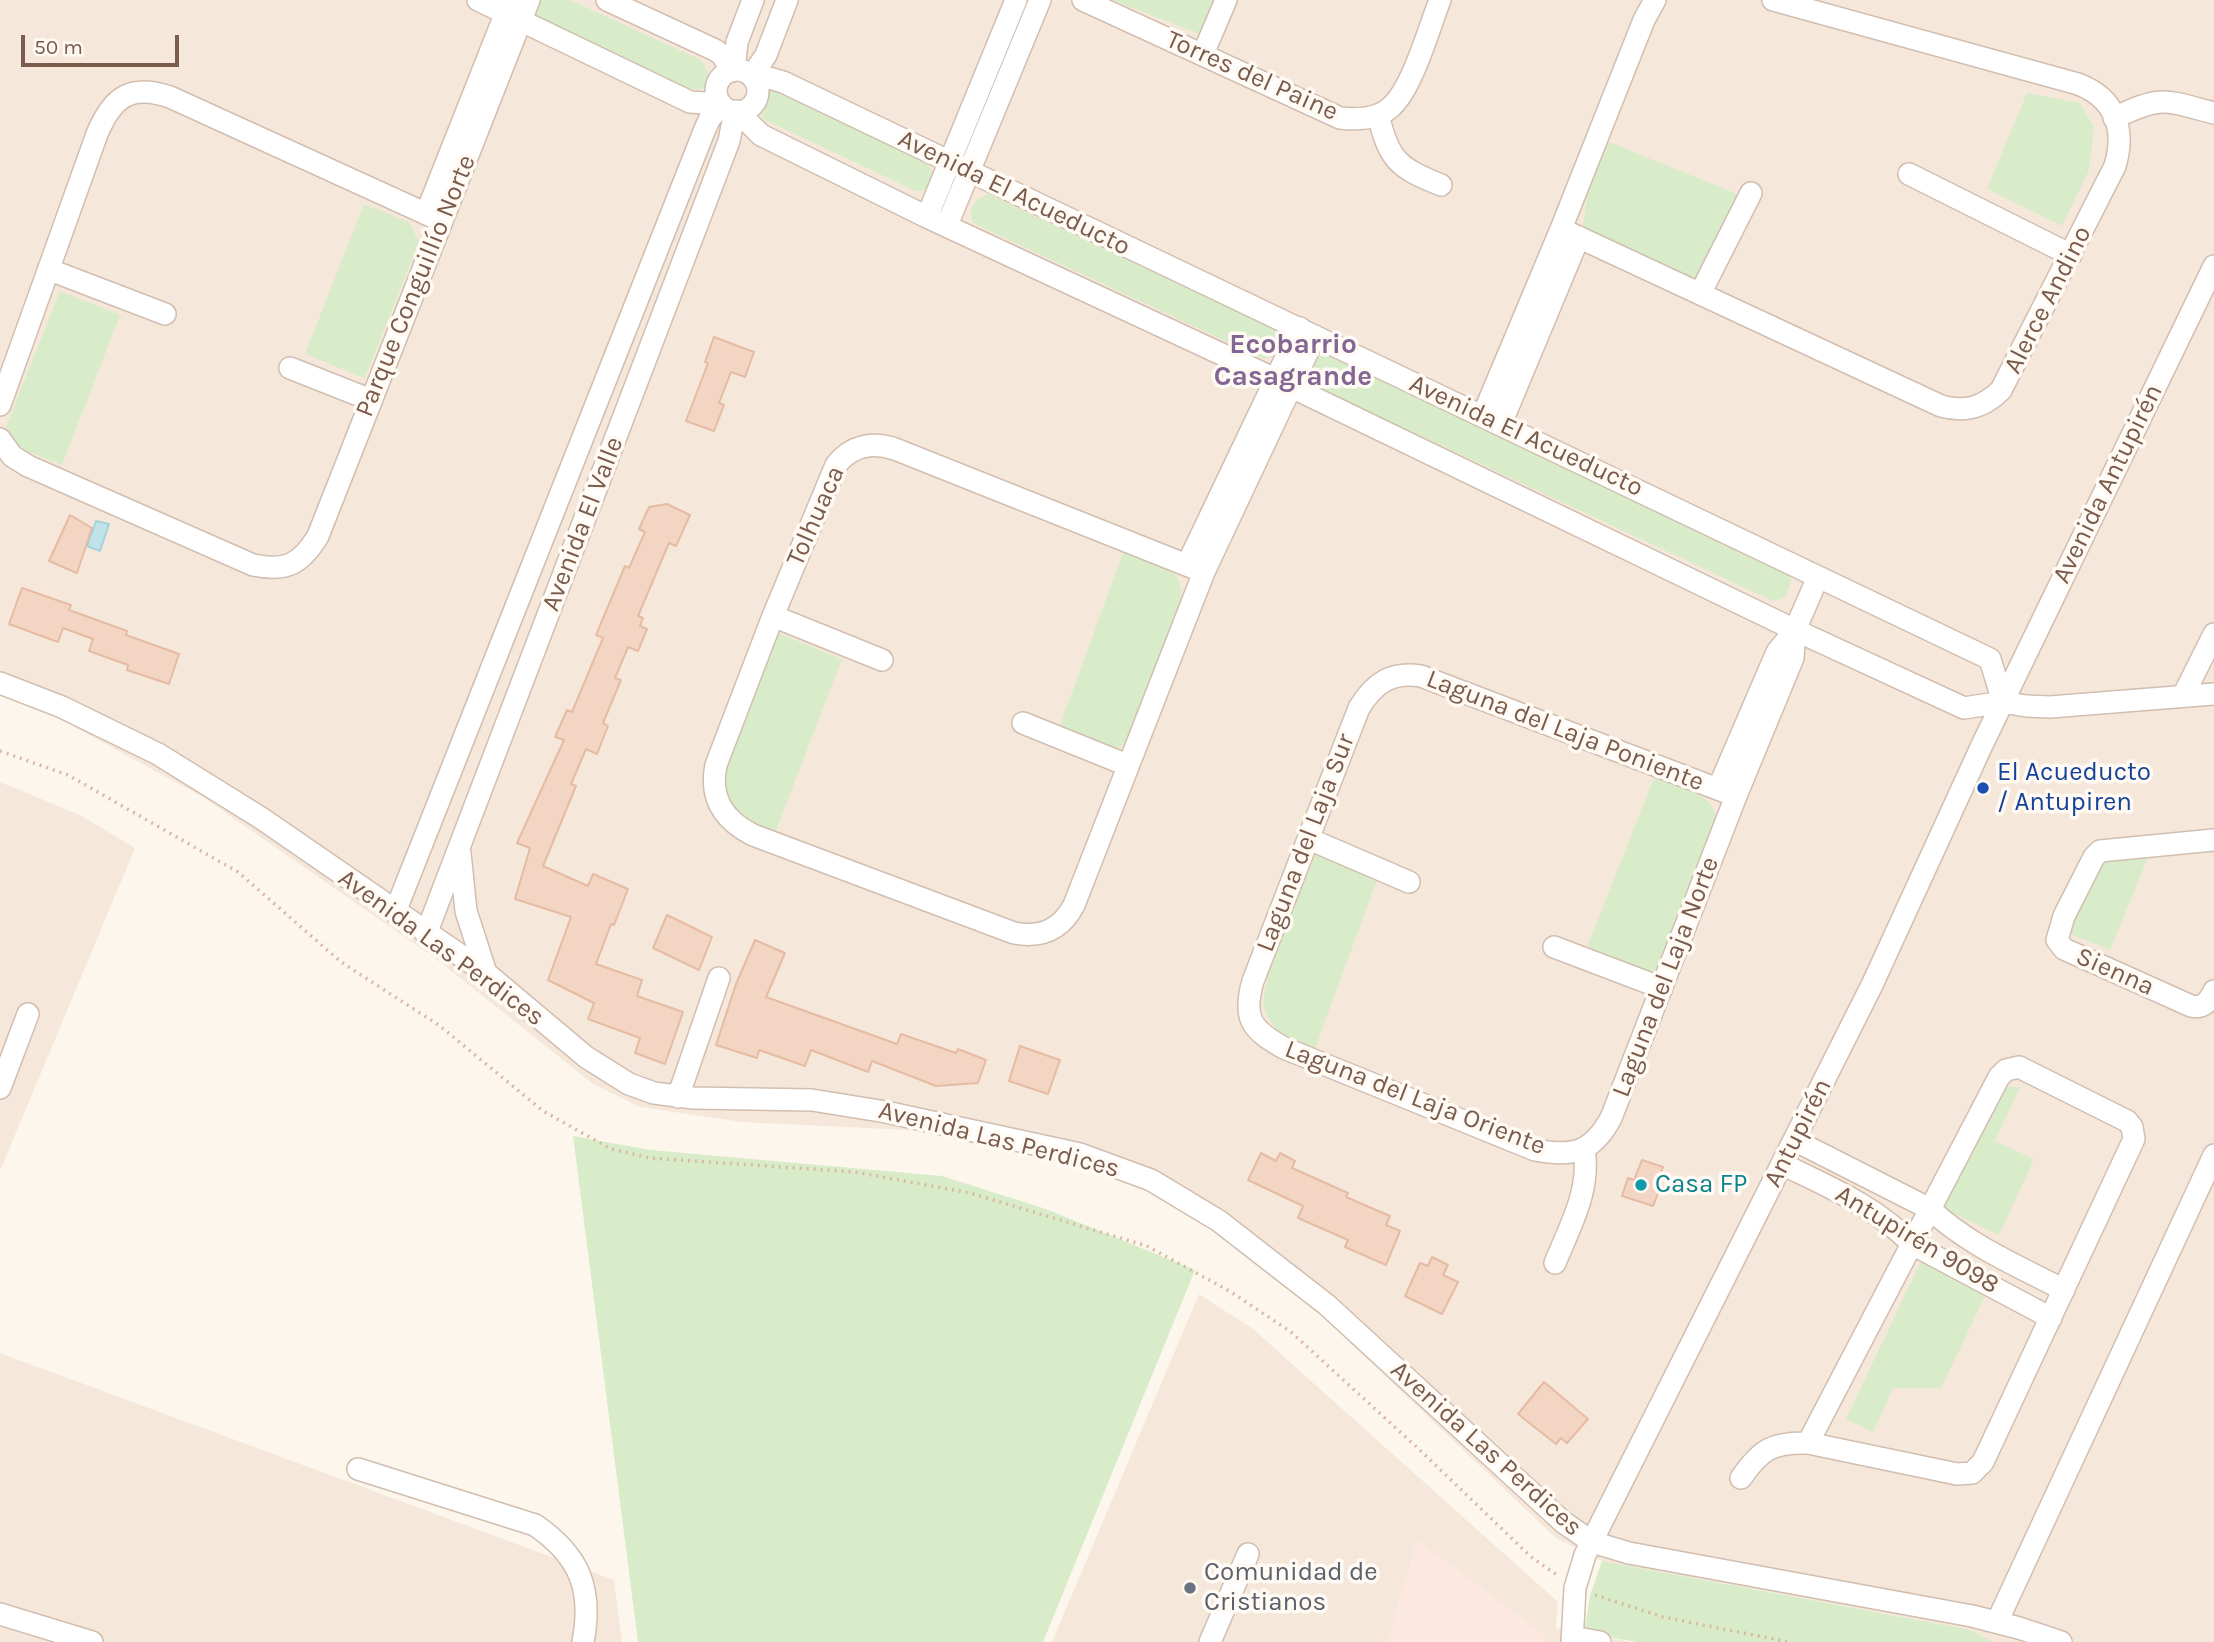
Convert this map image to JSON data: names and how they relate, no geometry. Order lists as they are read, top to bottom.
{
  "streets": {
    "street": [
      "Torres del Paine",
      "Avenida El Acueducto",
      "Parque Conguillío Norte",
      "Alerce Andino",
      "Avenida Antupirén",
      "Tolhuaca",
      "Avenida El Valle",
      "Laguna del Laja Poniente",
      "Laguna del Laja Sur",
      "Avenida Las Perdices",
      "Sienna",
      "Laguna del Laja Norte",
      "Laguna del Laja Oriente",
      "Antupirén",
      "Antupirén 9098"
    ]
  },
  "crossings": [
    ["Avenida El Acueducto", "Avenida Antupirén"],
    ["Avenida El Acueducto", "Avenida El Valle"],
    ["Avenida El Acueducto", "Laguna del Laja Norte"],
    ["Avenida El Acueducto", "Antupirén"],
    ["Avenida Antupirén", "Antupirén"],
    ["Avenida El Valle", "Avenida Las Perdices"],
    ["Laguna del Laja Poniente", "Laguna del Laja Sur"],
    ["Laguna del Laja Poniente", "Laguna del Laja Norte"],
    ["Laguna del Laja Sur", "Laguna del Laja Oriente"],
    ["Avenida Las Perdices", "Antupirén"],
    ["Laguna del Laja Norte", "Laguna del Laja Oriente"],
    ["Antupirén", "Antupirén 9098"]
  ],
  "districts": ["Ecobarrio Casagrande"],
  "places": ["El Acueducto / Antupiren", "Casa FP", "Comunidad de Cristianos"],
  "scale_bar": "50 m"
}
